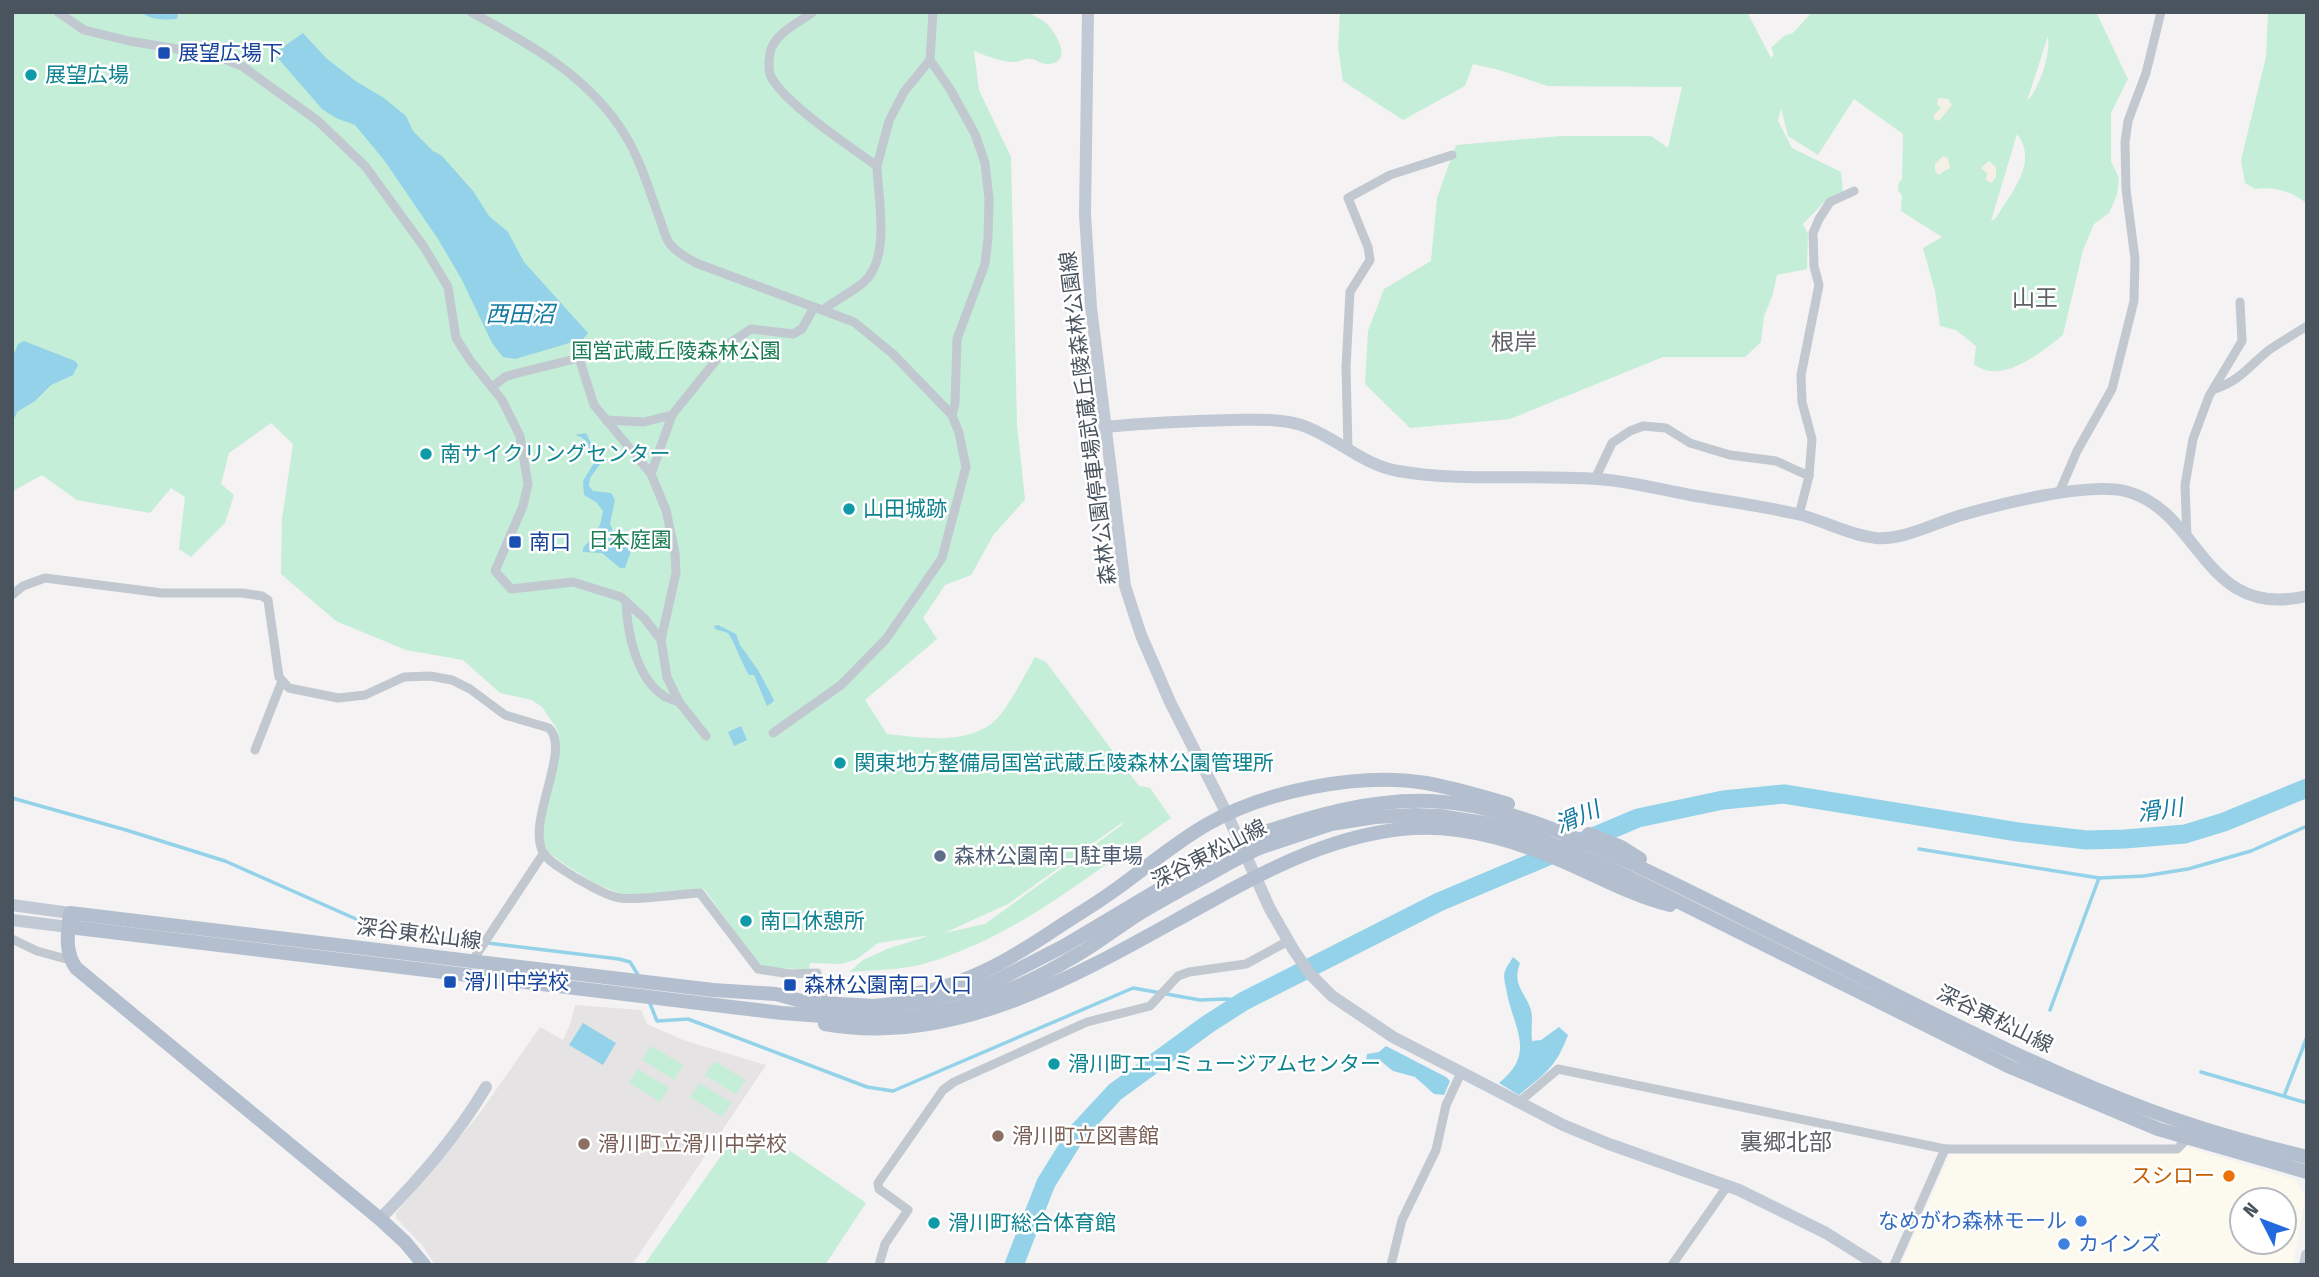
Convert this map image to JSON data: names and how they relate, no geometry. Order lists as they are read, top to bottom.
{
  "streets": {
    "main road": ["深谷東松山線"],
    "street": ["森林公園停車場武蔵丘陵森林公園線"]
  },
  "crossings": [
    ["森林公園停車場武蔵丘陵森林公園線", "深谷東松山線"]
  ],
  "districts": ["山王", "根岸", "裏郷北部"],
  "water": ["西田沼", "滑川"],
  "parks": ["国営武蔵丘陵森林公園", "日本庭園"],
  "places": {
    "transit": [
      "展望広場下",
      "南口",
      "滑川中学校",
      "森林公園南口入口"
    ],
    "other": [
      "展望広場",
      "南サイクリングセンター",
      "山田城跡",
      "関東地方整備局国営武蔵丘陵森林公園管理所",
      "森林公園南口駐車場",
      "南口休憩所",
      "滑川町エコミュージアムセンター",
      "滑川町立図書館",
      "滑川町立滑川中学校",
      "スシロー",
      "なめがわ森林モール",
      "滑川町総合体育館",
      "カインズ"
    ]
  },
  "north": "top left"
}
